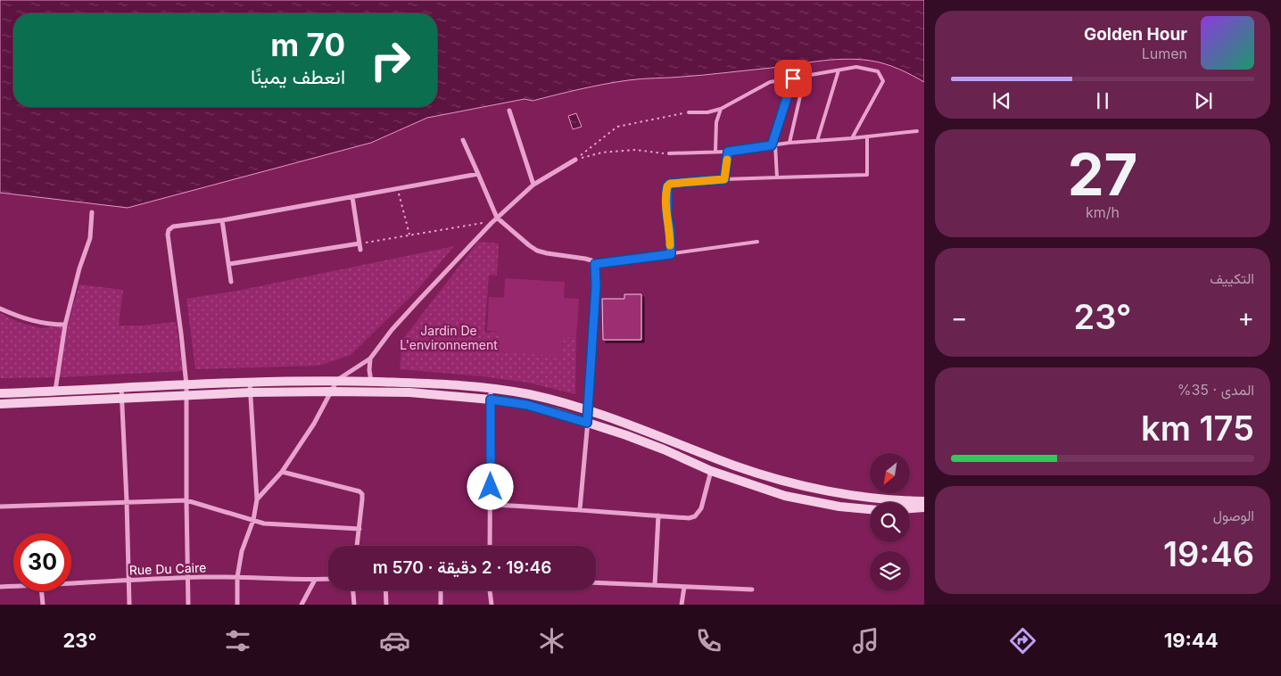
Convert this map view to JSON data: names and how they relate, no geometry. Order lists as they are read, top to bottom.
{
  "streets": {
    "street": ["Rue Du Caire"]
  },
  "parks": ["Jardin De L'environnement"],
  "north": "bottom left",
  "page": {
    "turn": ["70 m", "انعطف يمينًا"],
    "song": ["Golden Hour", "Lumen"],
    "tile": [
      ["27", "km/h"],
      "التكييف",
      ["المدى · 35%", "175 km"],
      ["الوصول", "19:46"]
    ],
    "heat": ["−", "23°", "+"],
    "limit": "30",
    "trip": "19:46 · 2 دقيقة · 570 m",
    "tabs": ["19:44", "23°"]
  }
}
